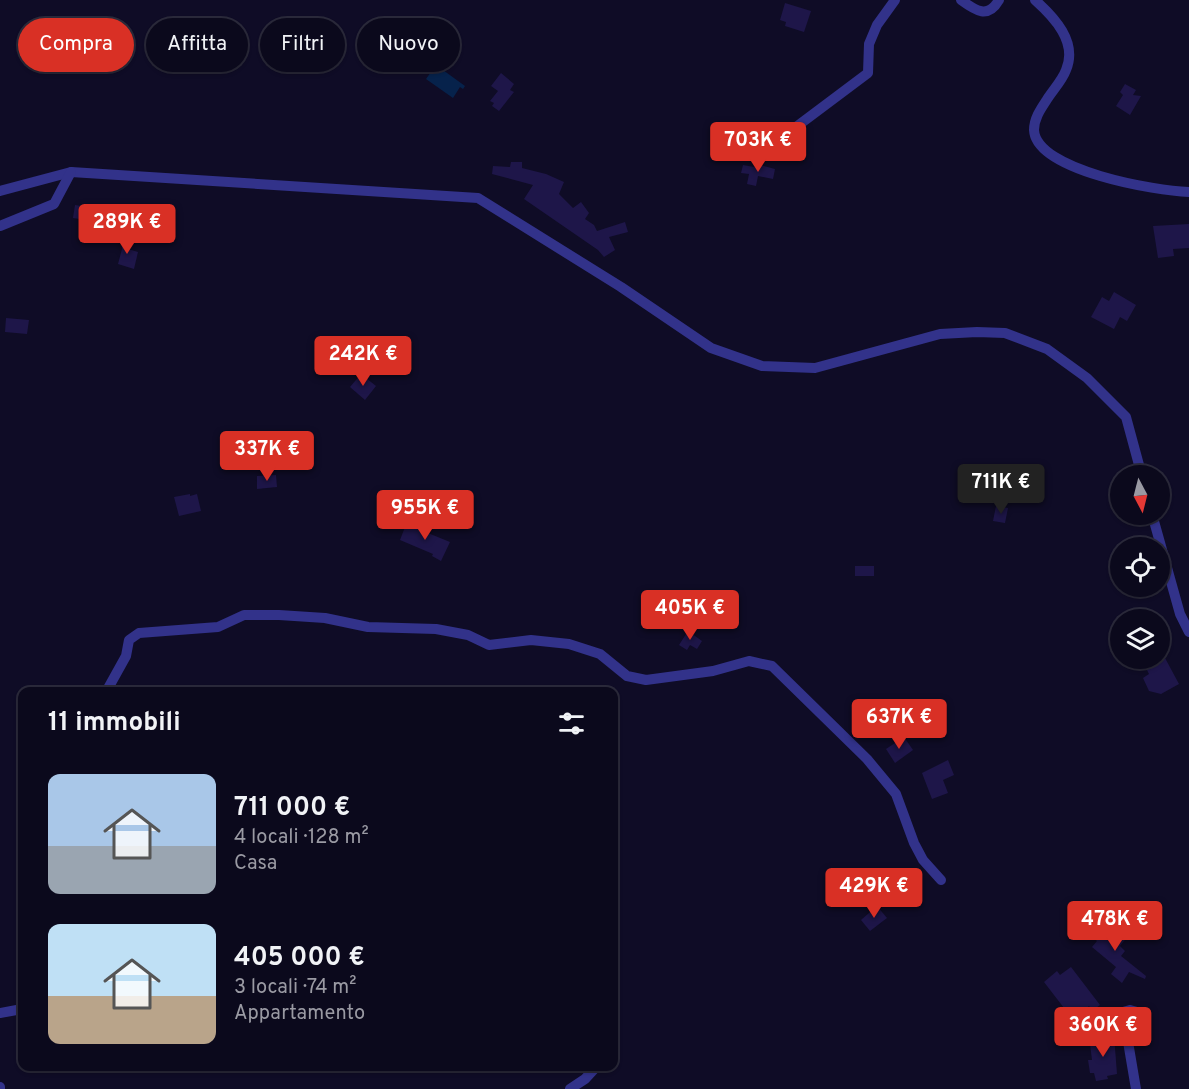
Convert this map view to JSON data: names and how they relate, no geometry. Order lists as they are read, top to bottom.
{
  "north": "bottom",
  "page": {
    "chip": [
      "Compra",
      "Affitta",
      "Filtri",
      "Nuovo"
    ],
    "price": [
      "703K €",
      "289K €",
      "242K €",
      "337K €",
      "711K €",
      "955K €",
      "405K €",
      "637K €",
      "429K €",
      "478K €",
      "360K €"
    ],
    "heading": "11 immobili",
    "list": [
      {
        "name": "711 000 €",
        "note": "4 locali · 128 m² · Casa"
      },
      {
        "name": "405 000 €",
        "note": "3 locali · 74 m² · Appartamento"
      }
    ]
  }
}
